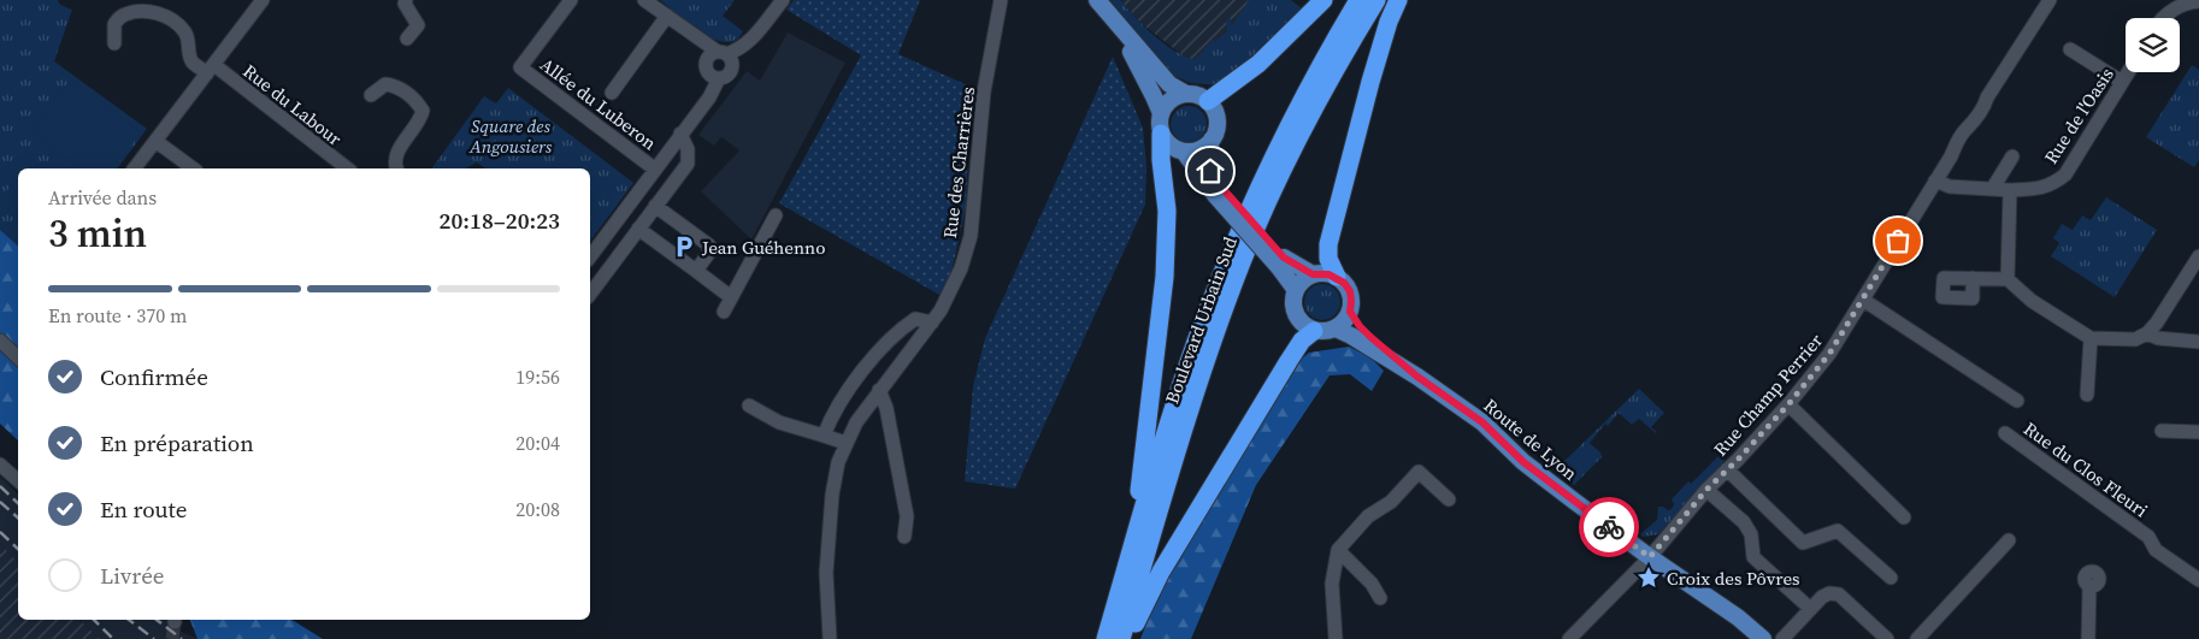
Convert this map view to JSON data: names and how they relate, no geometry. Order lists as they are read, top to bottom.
{
  "streets": {
    "highway": ["Boulevard Urbain Sud"],
    "main road": ["Route de Lyon"],
    "street": [
      "Allée du Luberon",
      "Rue du Labour",
      "Rue de l'Oasis",
      "Rue des Charrières",
      "Rue Champ Perrier",
      "Rue du Clos Fleuri"
    ]
  },
  "crossings": [
    ["Rue de l'Oasis", "Rue Champ Perrier"],
    ["Rue Champ Perrier", "Route de Lyon"]
  ],
  "parks": ["Square des Angousiers"],
  "places": {
    "parking": ["Jean Guéhenno"],
    "place": ["Croix des Pôvres"]
  },
  "page": {
    "heading": ["3 min", "Arrivée dans", "20:18–20:23"],
    "bar": "En route · 370 m",
    "list": [
      ["Confirmée", "19:56"],
      ["En préparation", "20:04"],
      ["En route", "20:08"],
      "Livrée"
    ]
  }
}
